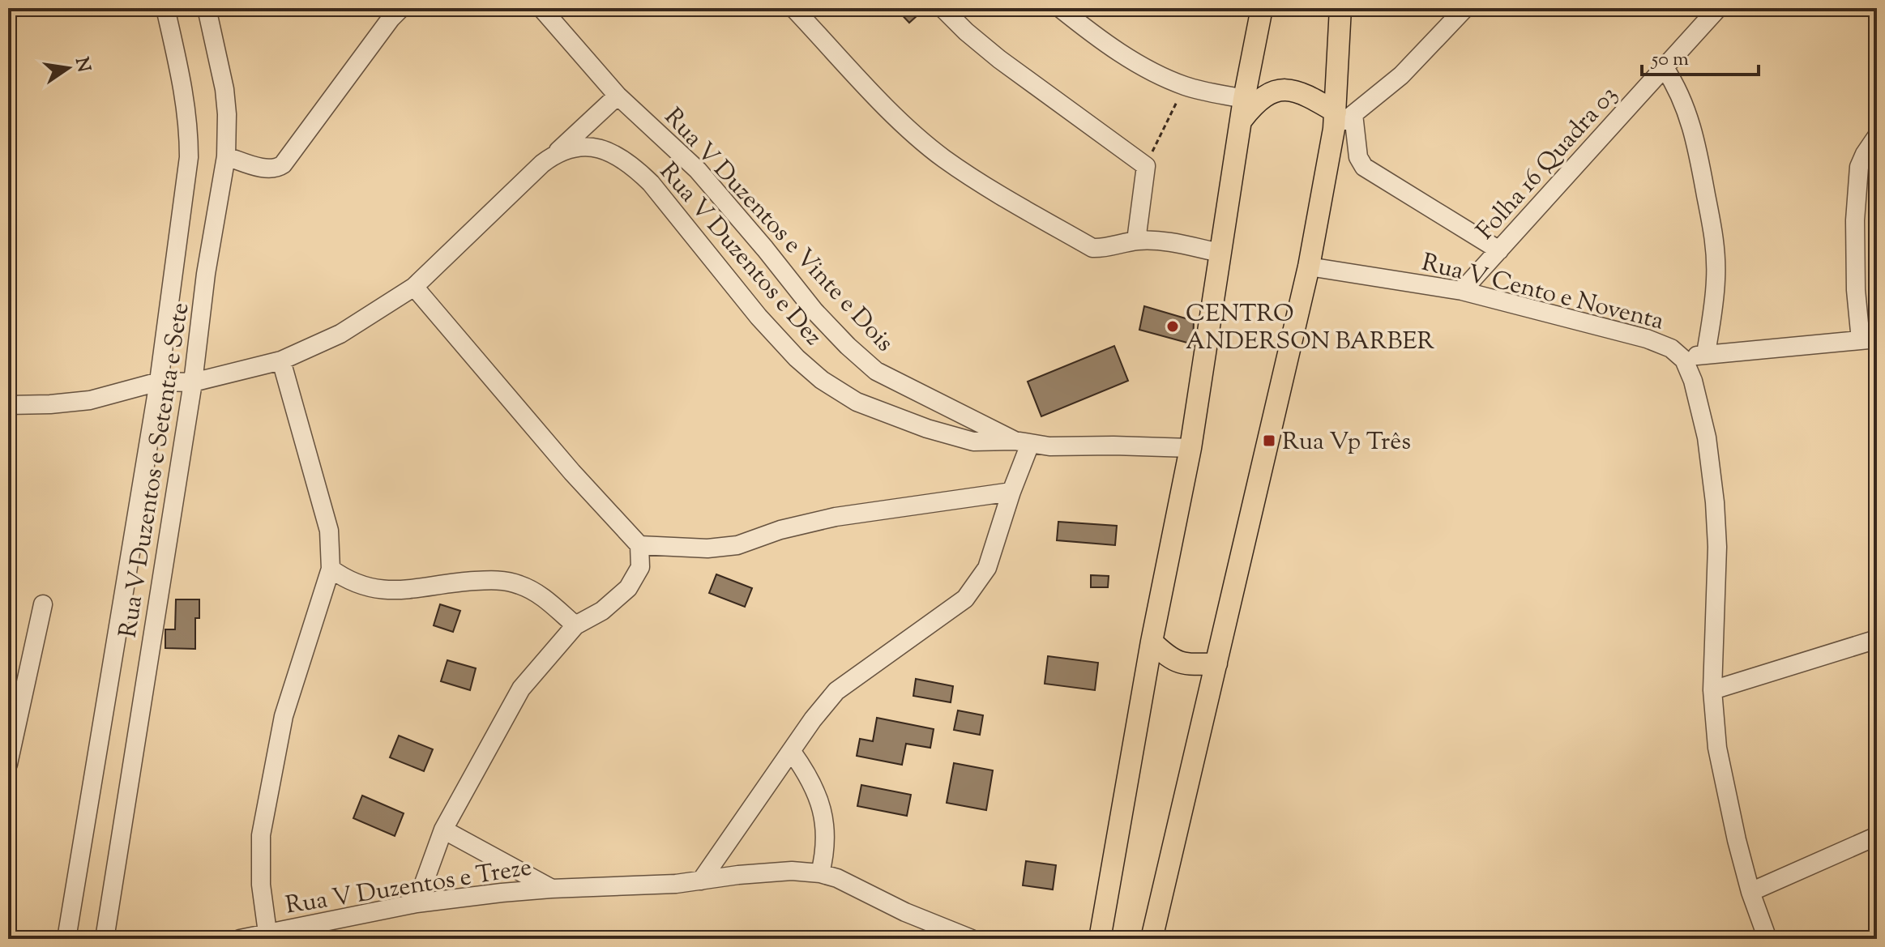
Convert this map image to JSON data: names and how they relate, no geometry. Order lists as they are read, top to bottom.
{
  "streets": {
    "street": [
      "Folha 16 Quadra 03",
      "Rua V Duzentos e Vinte e Dois",
      "Rua V Duzentos e Dez",
      "Rua V Cento e Noventa",
      "Rua V Duzentos e Setenta e Sete",
      "Rua V Duzentos e Treze"
    ]
  },
  "crossings": [
    ["Folha 16 Quadra 03", "Rua V Cento e Noventa"],
    ["Rua V Duzentos e Vinte e Dois", "Rua V Duzentos e Dez"],
    ["Rua V Duzentos e Dez", "Rua V Duzentos e Setenta e Sete"]
  ],
  "places": {
    "other": ["CENTRO ANDERSON BARBER"],
    "transit": ["Rua Vp Três"]
  },
  "scale_bar": "50 m",
  "north": "right"
}
